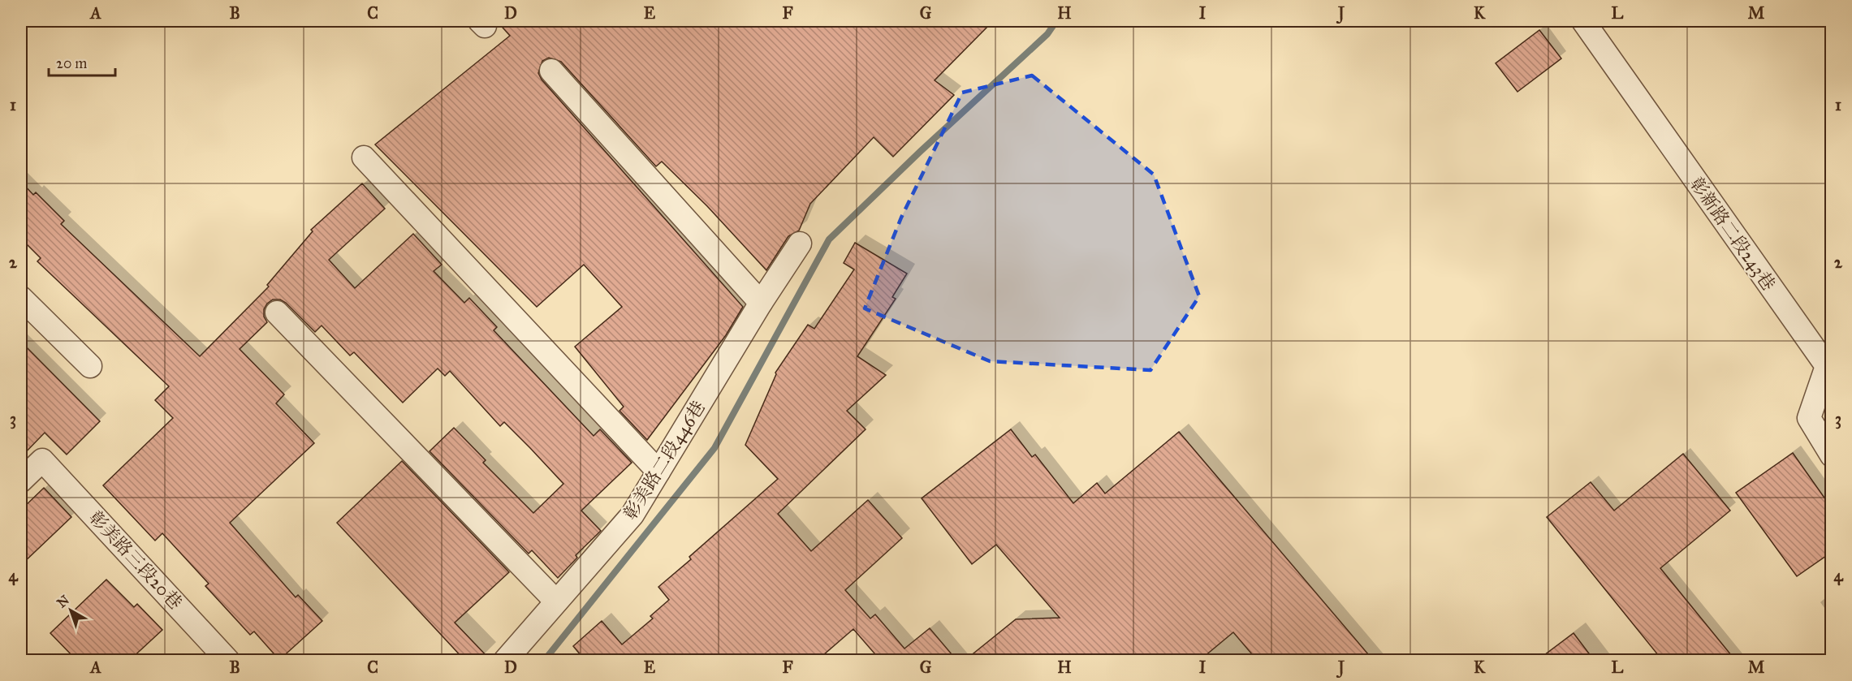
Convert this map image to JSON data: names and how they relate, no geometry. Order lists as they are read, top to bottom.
{
  "streets": {
    "street": ["彰新路二段243巷", "彰美路二段446巷", "彰美路三段20巷"]
  },
  "scale_bar": "20 m",
  "north": "top left",
  "grid": {
    "columns": [
      "A",
      "B",
      "C",
      "D",
      "E",
      "F",
      "G",
      "H",
      "I",
      "J",
      "K",
      "L",
      "M"
    ],
    "rows": [
      "1",
      "2",
      "3",
      "4"
    ]
  }
}
